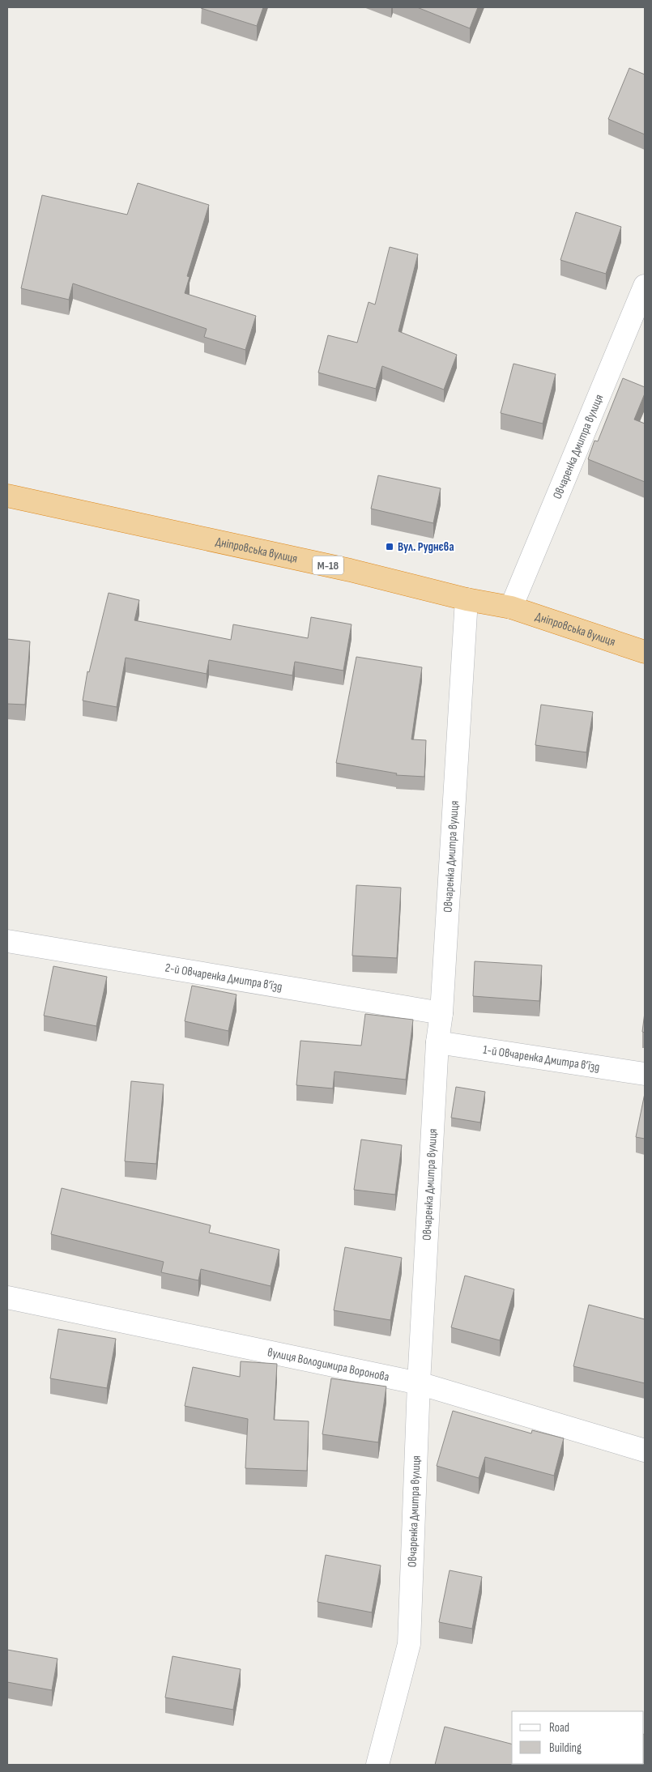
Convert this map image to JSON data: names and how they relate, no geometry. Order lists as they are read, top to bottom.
{
  "streets": {
    "highway": ["Дніпровська вулиця", "М-18"],
    "street": [
      "Овчаренка Дмитра вулиця",
      "2-й Овчаренка Дмитра в’їзд",
      "1-й Овчаренка Дмитра в’їзд",
      "вулиця Володимира Воронова"
    ]
  },
  "crossings": [
    ["Овчаренка Дмитра вулиця", "Дніпровська вулиця"],
    ["Овчаренка Дмитра вулиця", "2-й Овчаренка Дмитра в’їзд"],
    ["Овчаренка Дмитра вулиця", "1-й Овчаренка Дмитра в’їзд"],
    ["Овчаренка Дмитра вулиця", "вулиця Володимира Воронова"]
  ],
  "places": {
    "transit": ["Вул. Руднєва"]
  },
  "legend": ["Road", "Building"]
}
